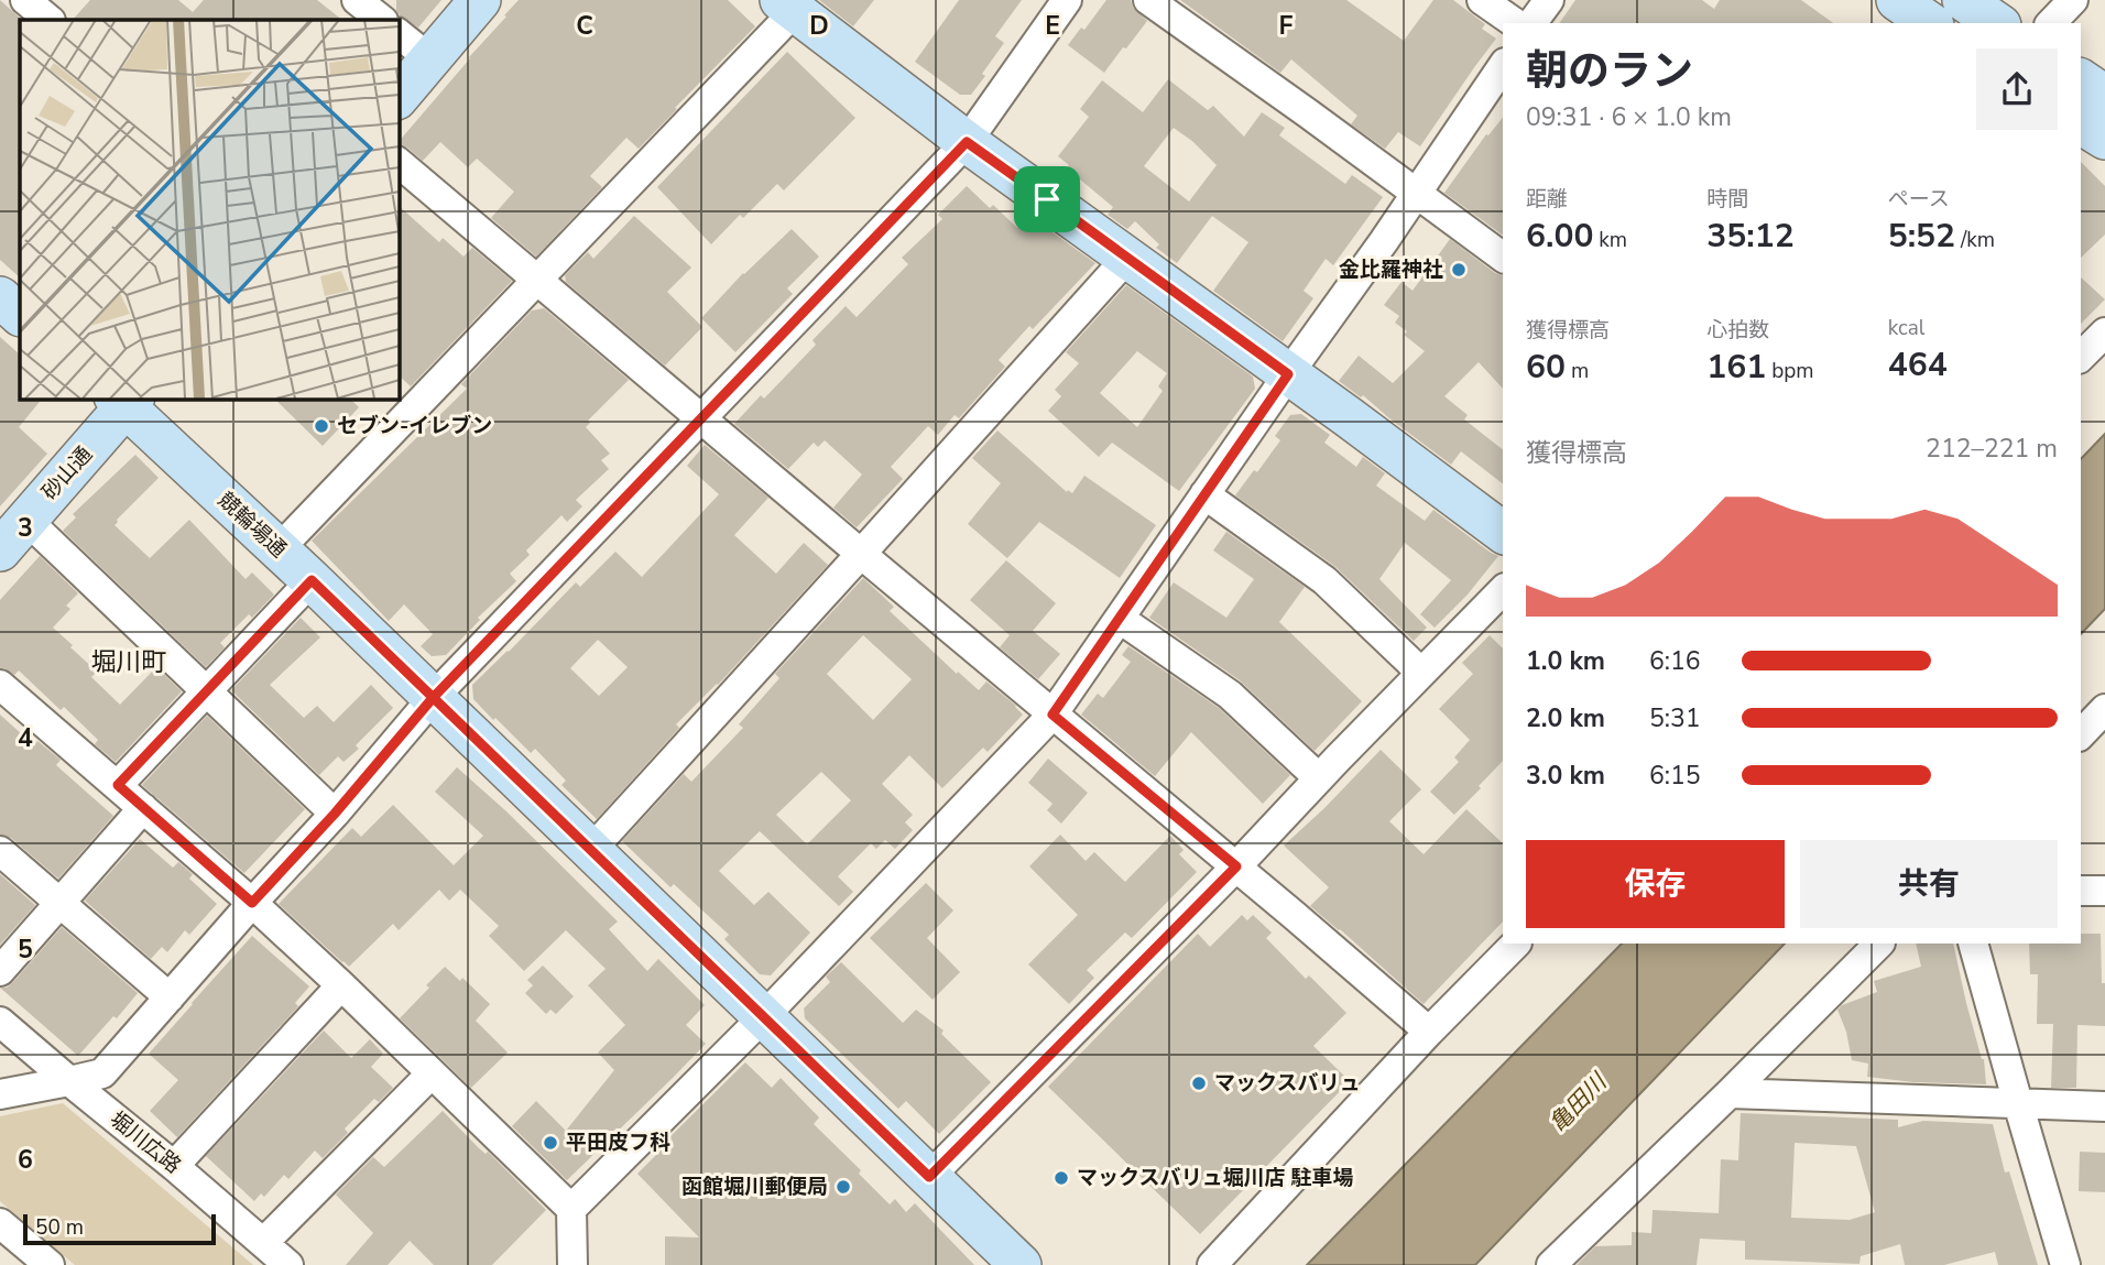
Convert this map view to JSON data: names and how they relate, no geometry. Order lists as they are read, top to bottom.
{
  "streets": {
    "street": ["砂山通", "競輪場通", "堀川広路"]
  },
  "crossings": [
    ["砂山通", "競輪場通"]
  ],
  "districts": ["堀川町"],
  "water": ["亀田川"],
  "places": [
    "金比羅神社",
    "セブン-イレブン",
    "マックスバリュ",
    "平田皮フ科",
    "マックスバリュ堀川店 駐車場",
    "函館堀川郵便局"
  ],
  "scale_bar": "50 m",
  "page": {
    "heading": ["朝のラン", "09:31 · 6 × 1.0 km"],
    "stats": [
      ["距離", "6.00 km"],
      ["時間", "35:12"],
      ["ペース", "5:52 /km"],
      ["獲得標高", "60 m"],
      ["心拍数", "161 bpm"],
      ["kcal", "464"]
    ],
    "chart": ["獲得標高", "212–221 m"],
    "list": [
      {
        "name": "1.0 km",
        "note": "6:16"
      },
      {
        "name": "2.0 km",
        "note": "5:31"
      },
      {
        "name": "3.0 km",
        "note": "6:15"
      }
    ],
    "buttons": ["保存", "共有"],
    "scale": "50 m"
  },
  "grid": {
    "columns": [
      "C",
      "D",
      "E",
      "F"
    ],
    "rows": [
      "3",
      "4",
      "5",
      "6"
    ]
  }
}
